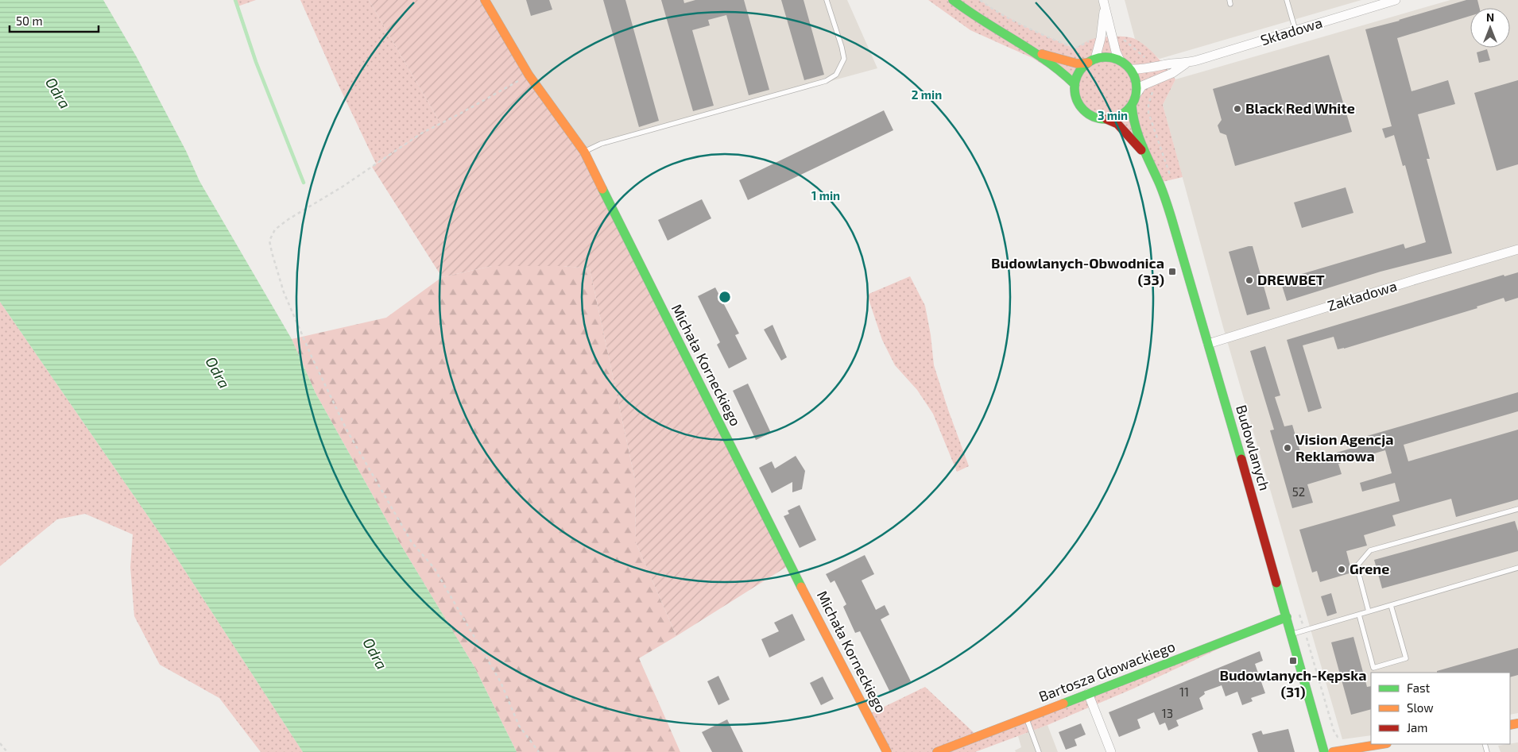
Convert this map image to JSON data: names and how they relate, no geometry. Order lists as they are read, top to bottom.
{
  "streets": {
    "street": [
      "Składowa",
      "Zakładowa",
      "Michała Korneckiego",
      "Budowlanych",
      "Bartosza Głowackiego"
    ]
  },
  "crossings": [
    ["Składowa", "Budowlanych"],
    ["Zakładowa", "Budowlanych"],
    ["Budowlanych", "Bartosza Głowackiego"]
  ],
  "water": ["Odra"],
  "places": {
    "other": [
      "Black Red White",
      "DREWBET",
      "Vision Agencja Reklamowa",
      "Grene"
    ],
    "transit": ["Budowlanych-Obwodnica (33)", "Budowlanych-Kępska (31)"]
  },
  "house_numbers": ["52", "11", "13"],
  "legend": ["Fast", "Slow", "Jam"],
  "scale_bar": "50 m",
  "north": "top",
  "rings": ["2 min", "3 min", "1 min"]
}
